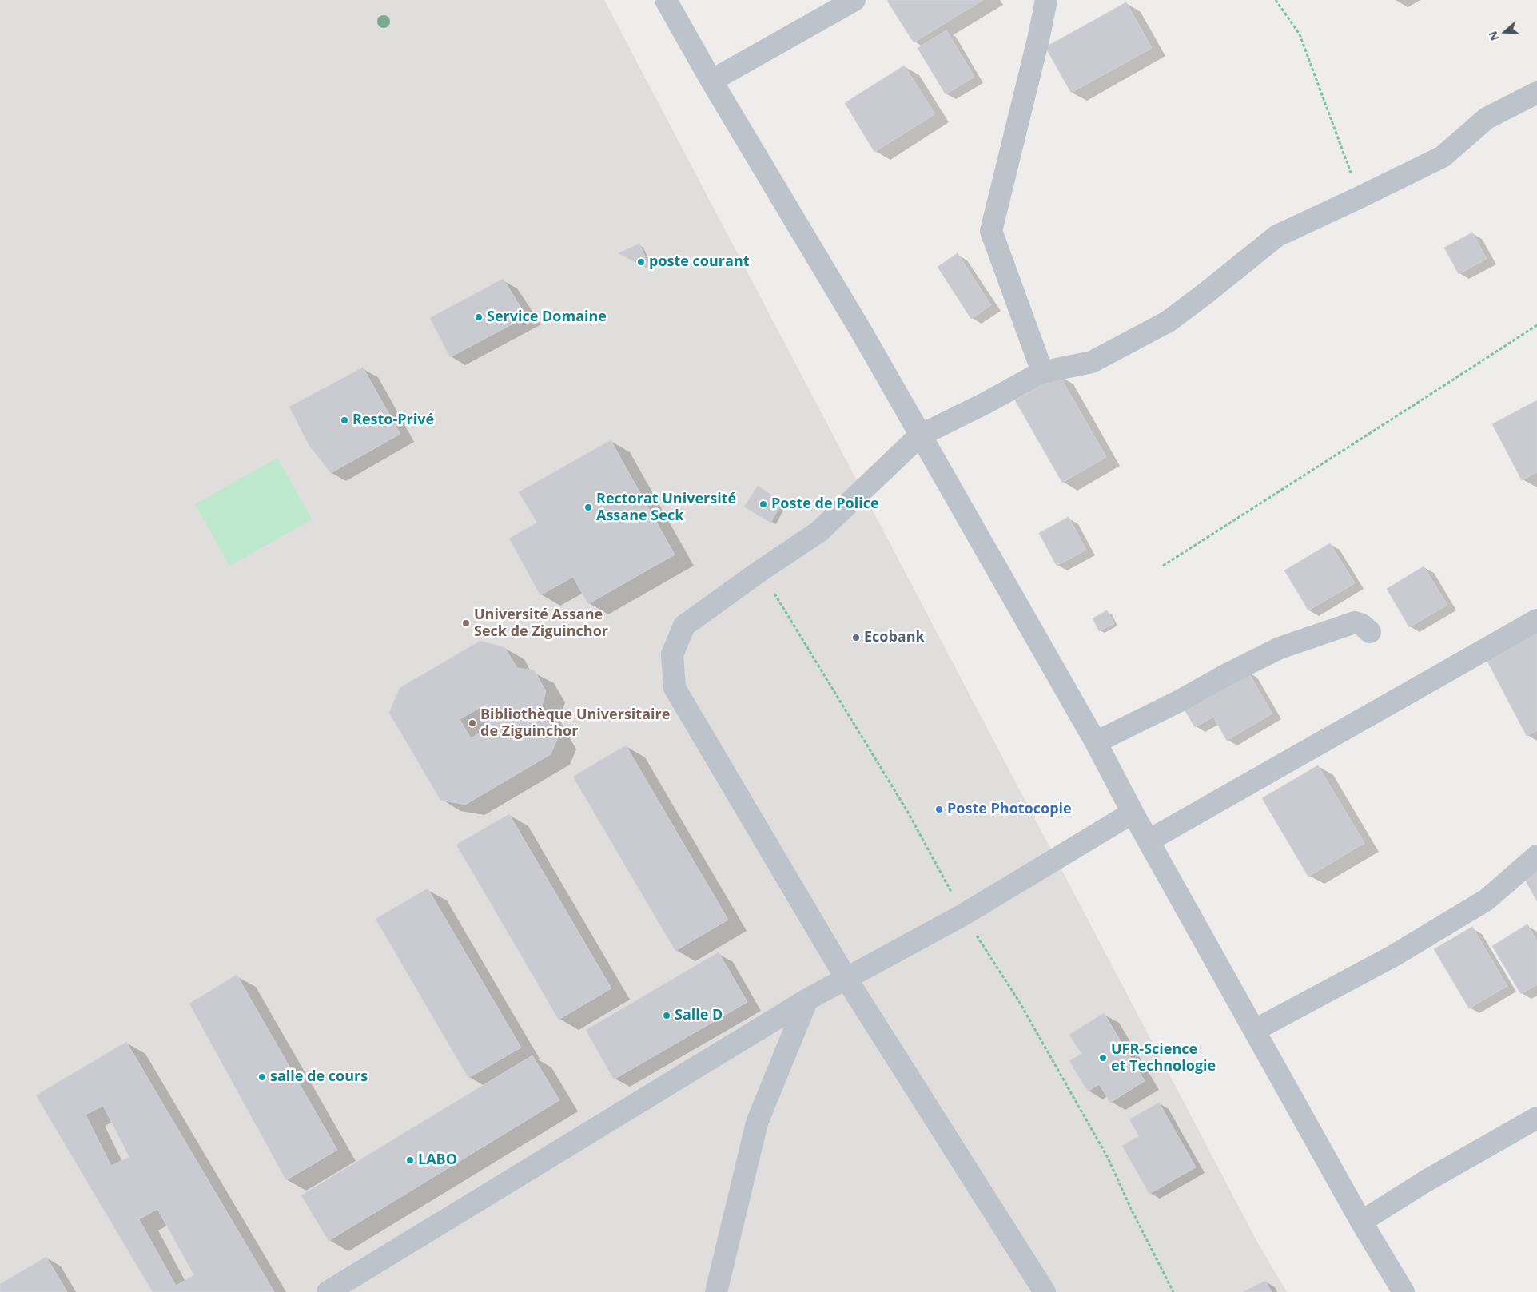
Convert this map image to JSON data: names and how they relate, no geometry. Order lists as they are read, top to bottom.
{
  "places": [
    "poste courant",
    "Service Domaine",
    "Resto-Privé",
    "Poste de Police",
    "Rectorat Université Assane Seck",
    "Université Assane Seck de Ziguinchor",
    "Ecobank",
    "Bibliothèque Universitaire de Ziguinchor",
    "Poste Photocopie",
    "Salle D",
    "UFR-Science et Technologie",
    "salle de cours",
    "LABO"
  ],
  "north": "left"
}
